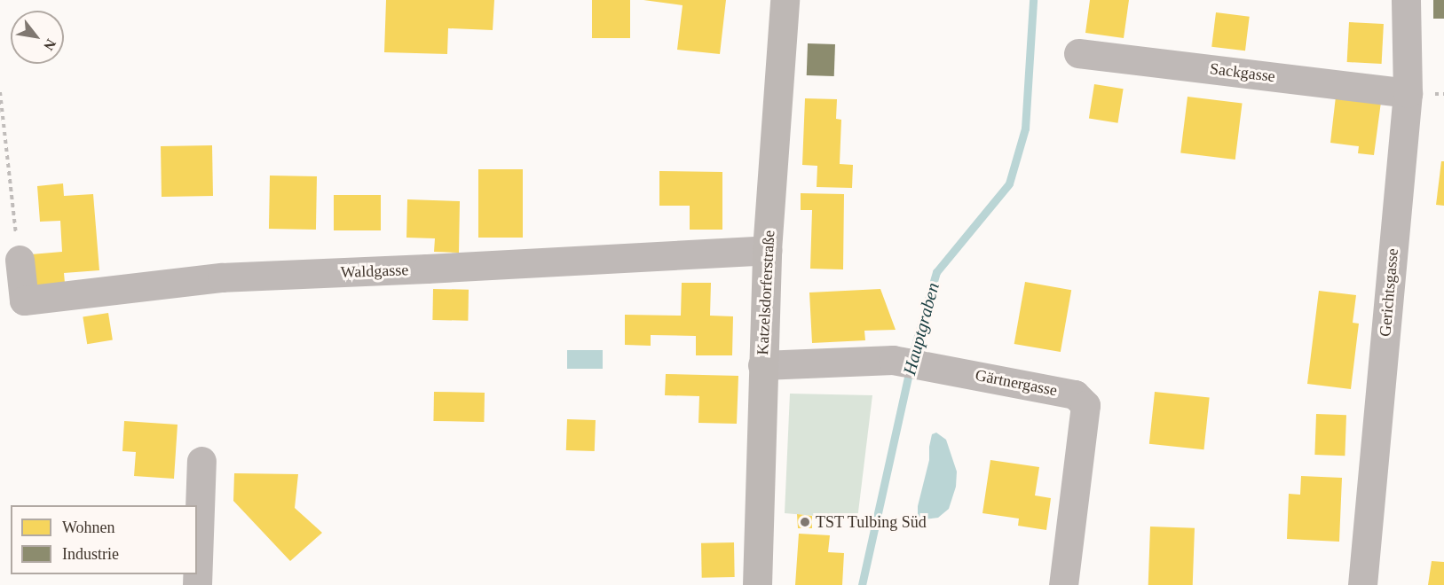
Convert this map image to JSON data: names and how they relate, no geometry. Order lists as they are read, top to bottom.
{
  "streets": {
    "street": [
      "Sackgasse",
      "Waldgasse",
      "Katzelsdorferstraße",
      "Gerichtsgasse",
      "Gärtnergasse"
    ]
  },
  "crossings": [
    ["Sackgasse", "Gerichtsgasse"],
    ["Waldgasse", "Katzelsdorferstraße"],
    ["Katzelsdorferstraße", "Gärtnergasse"]
  ],
  "water": ["Hauptgraben"],
  "places": ["TST Tulbing Süd"],
  "legend": ["Wohnen", "Industrie"],
  "north": "bottom right"
}
